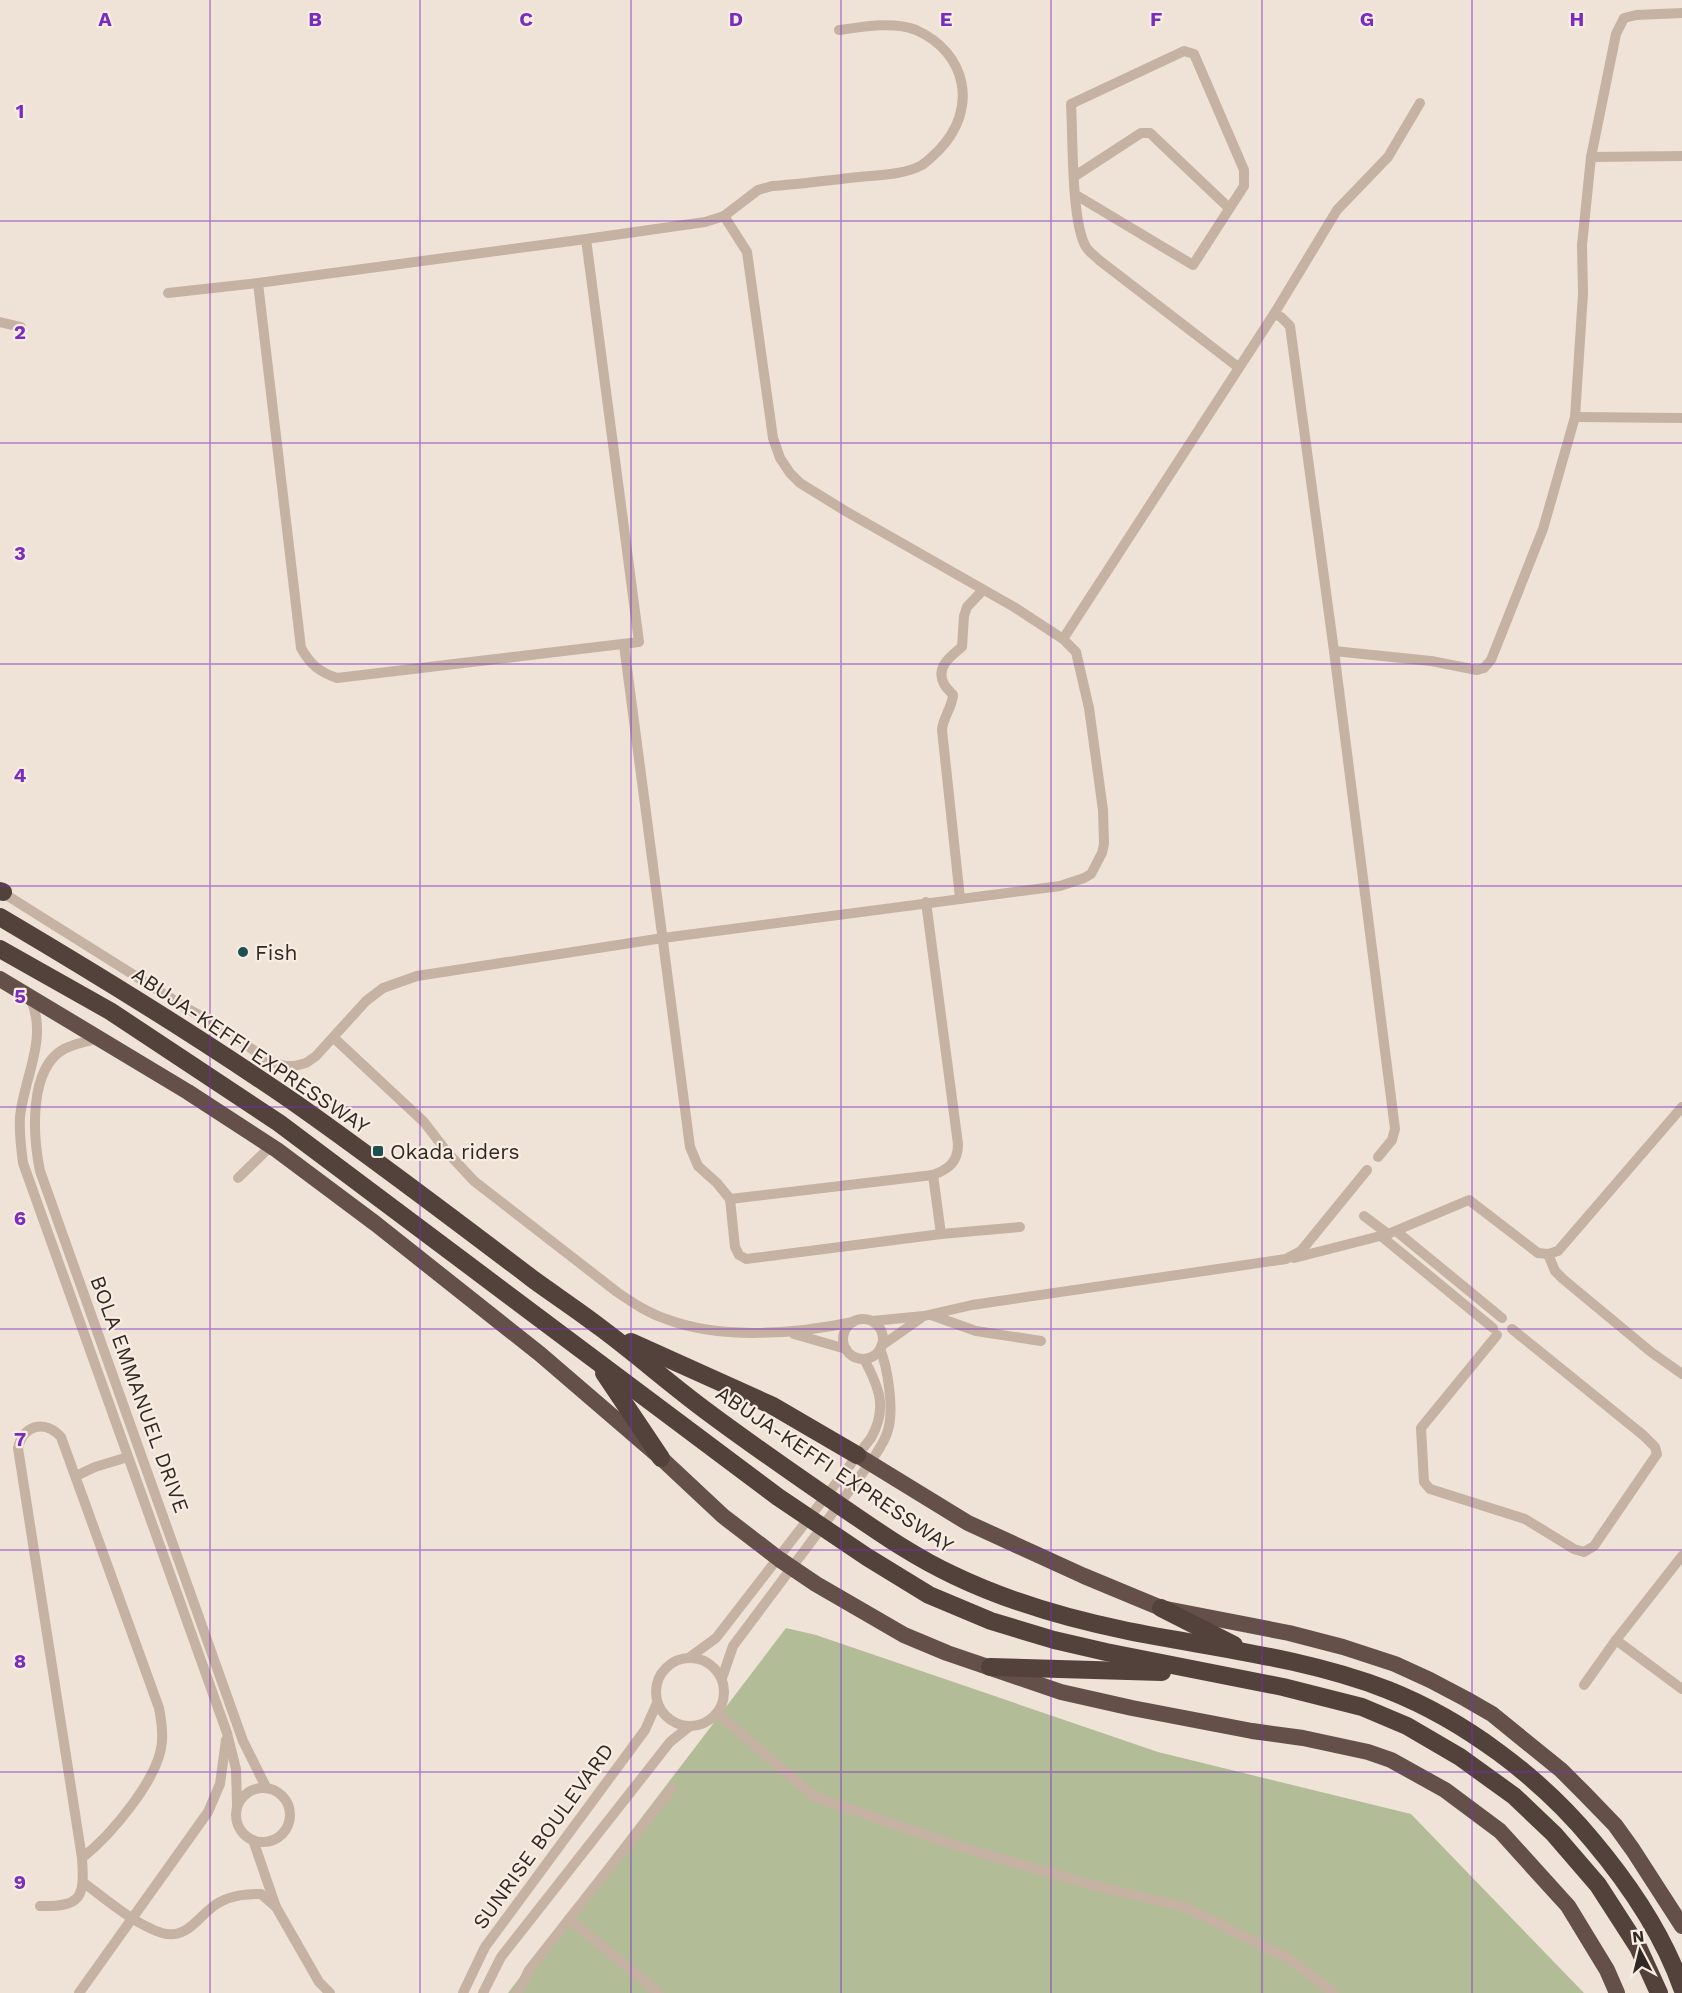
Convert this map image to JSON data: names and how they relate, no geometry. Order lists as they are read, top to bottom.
{
  "streets": {
    "highway": ["ABUJA-KEFFI EXPRESSWAY"],
    "street": ["BOLA EMMANUEL DRIVE", "SUNRISE BOULEVARD"]
  },
  "places": {
    "other": ["Fish"],
    "transit": ["Okada riders"]
  },
  "north": "top",
  "grid": {
    "columns": [
      "A",
      "B",
      "C",
      "D",
      "E",
      "F",
      "G",
      "H"
    ],
    "rows": [
      "1",
      "2",
      "3",
      "4",
      "5",
      "6",
      "7",
      "8",
      "9"
    ]
  }
}
